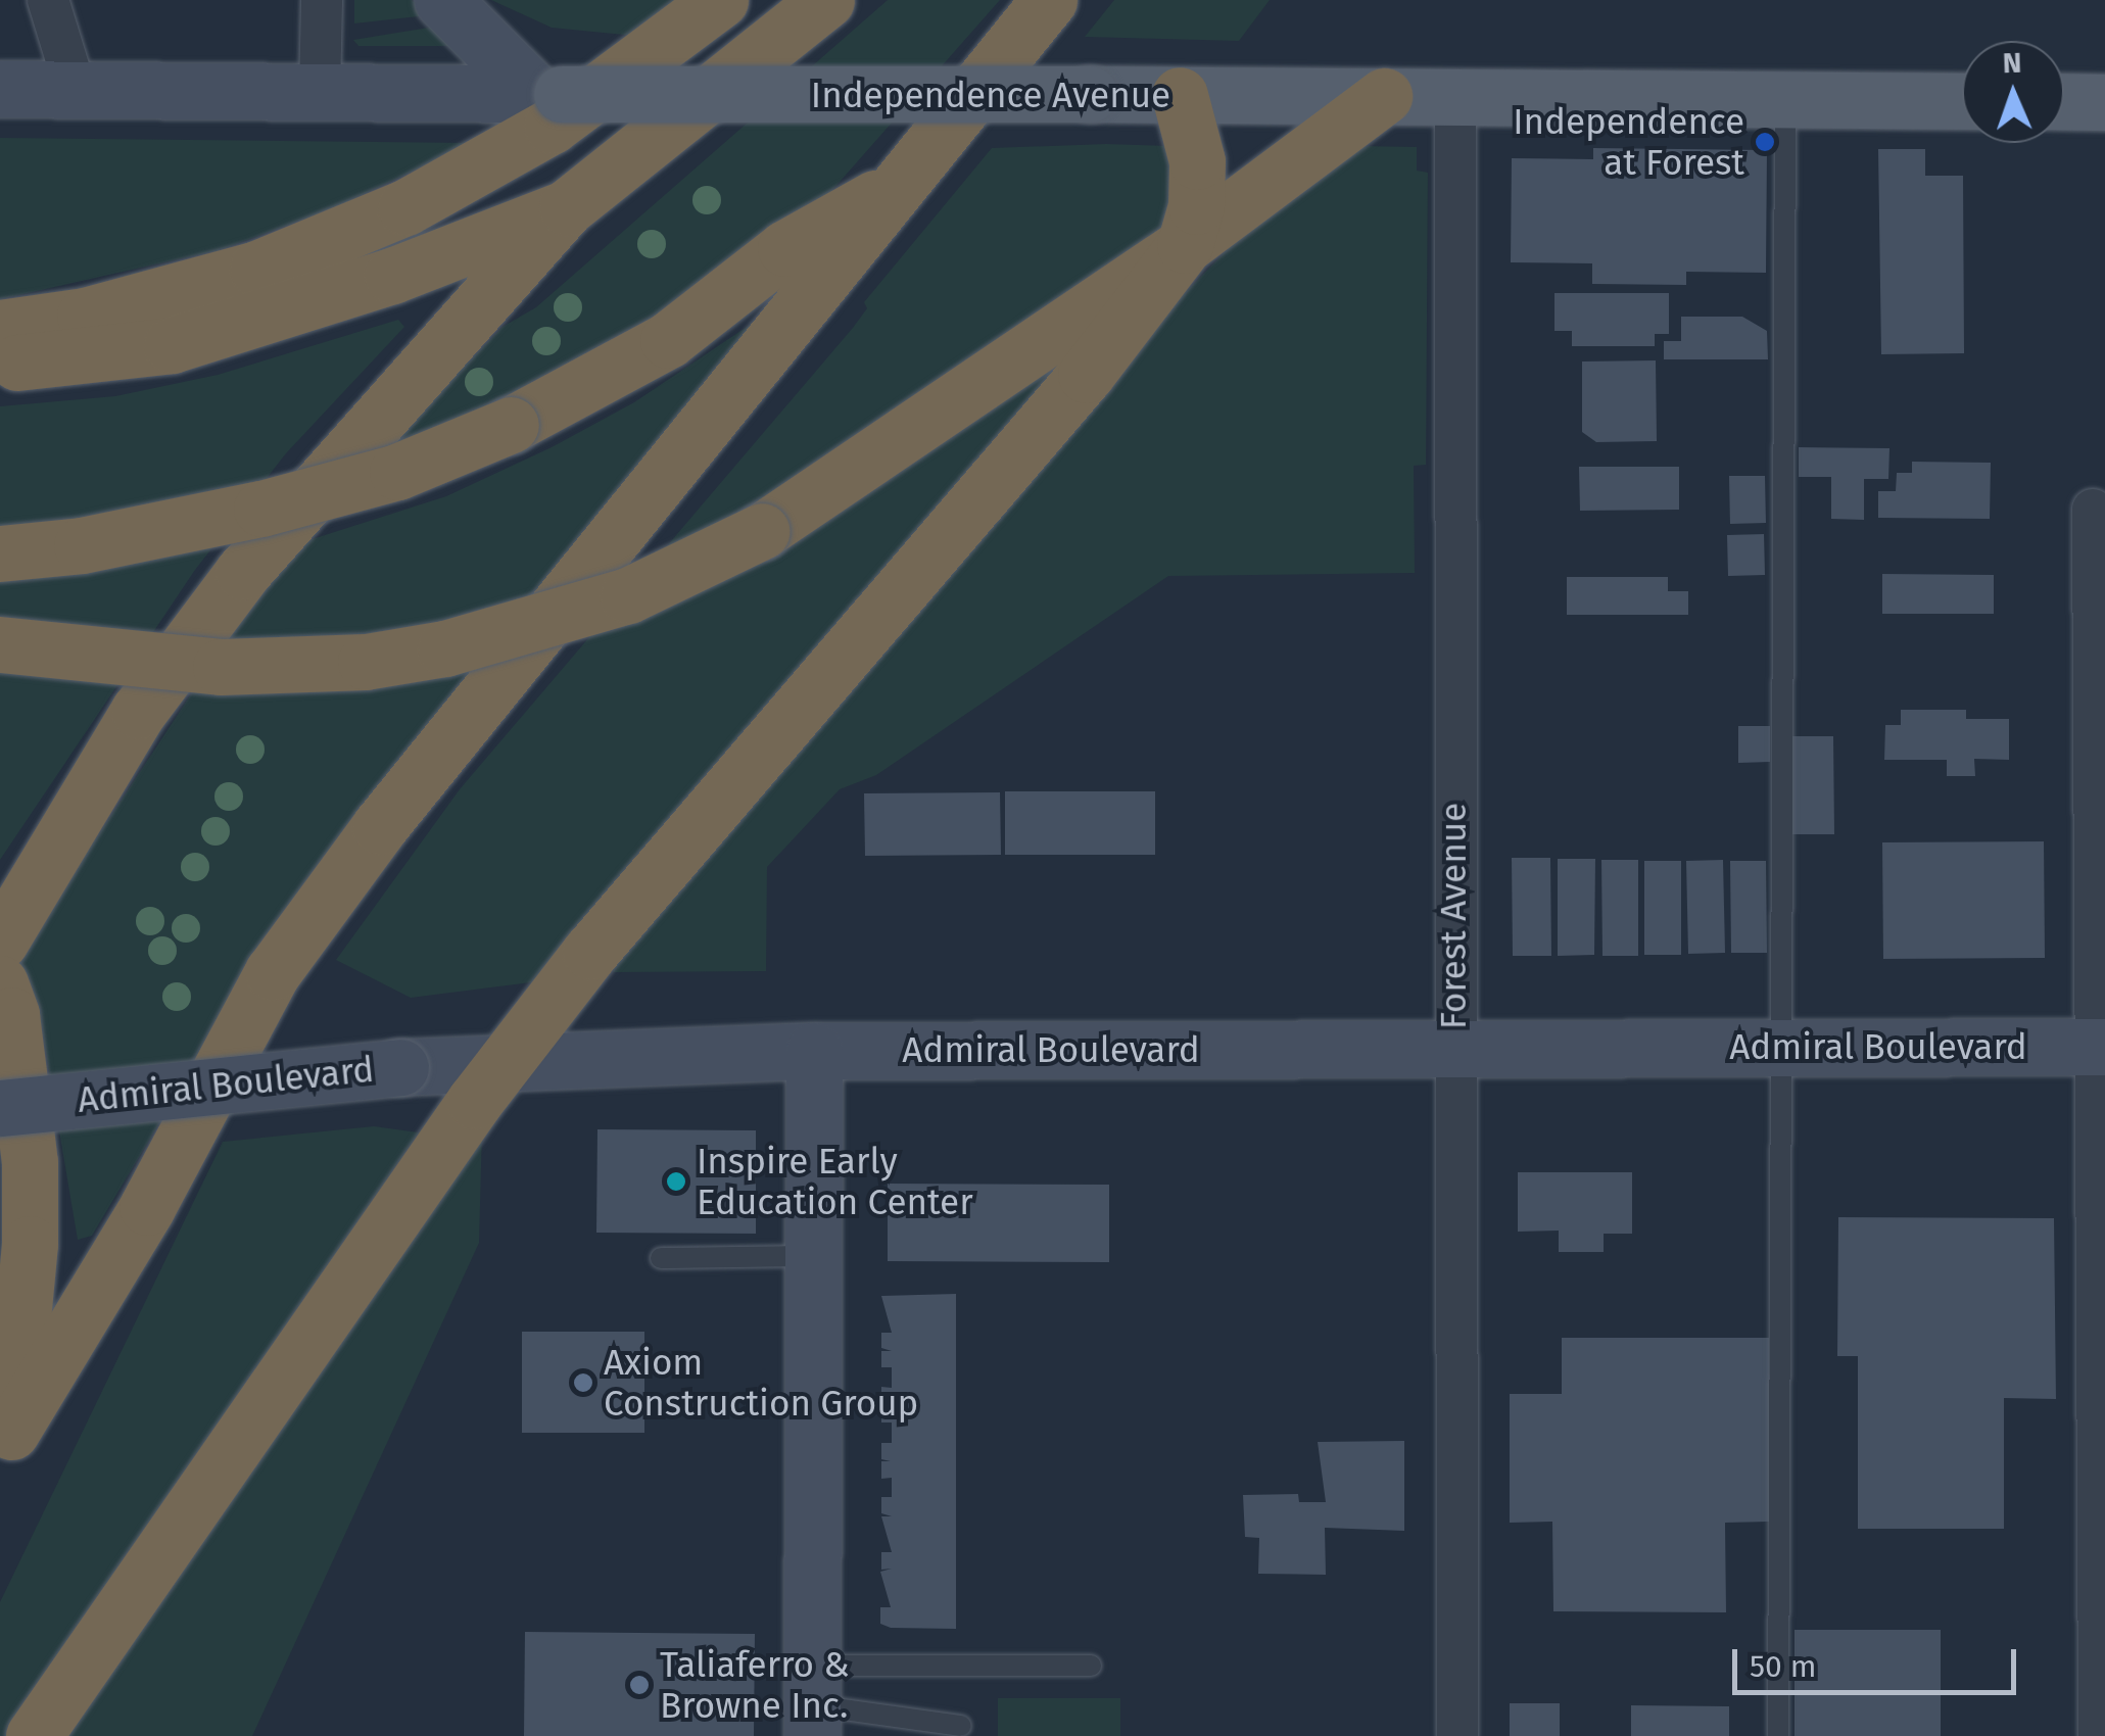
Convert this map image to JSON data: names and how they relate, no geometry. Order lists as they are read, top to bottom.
{
  "streets": {
    "main road": ["Independence Avenue"],
    "street": ["Forest Avenue", "Admiral Boulevard"]
  },
  "crossings": [
    ["Independence Avenue", "Forest Avenue"],
    ["Forest Avenue", "Admiral Boulevard"]
  ],
  "places": [
    "Independence at Forest",
    "Inspire Early Education Center",
    "Axiom Construction Group",
    "Taliaferro & Browne Inc."
  ],
  "scale_bar": "50 m",
  "north": "top"
}
